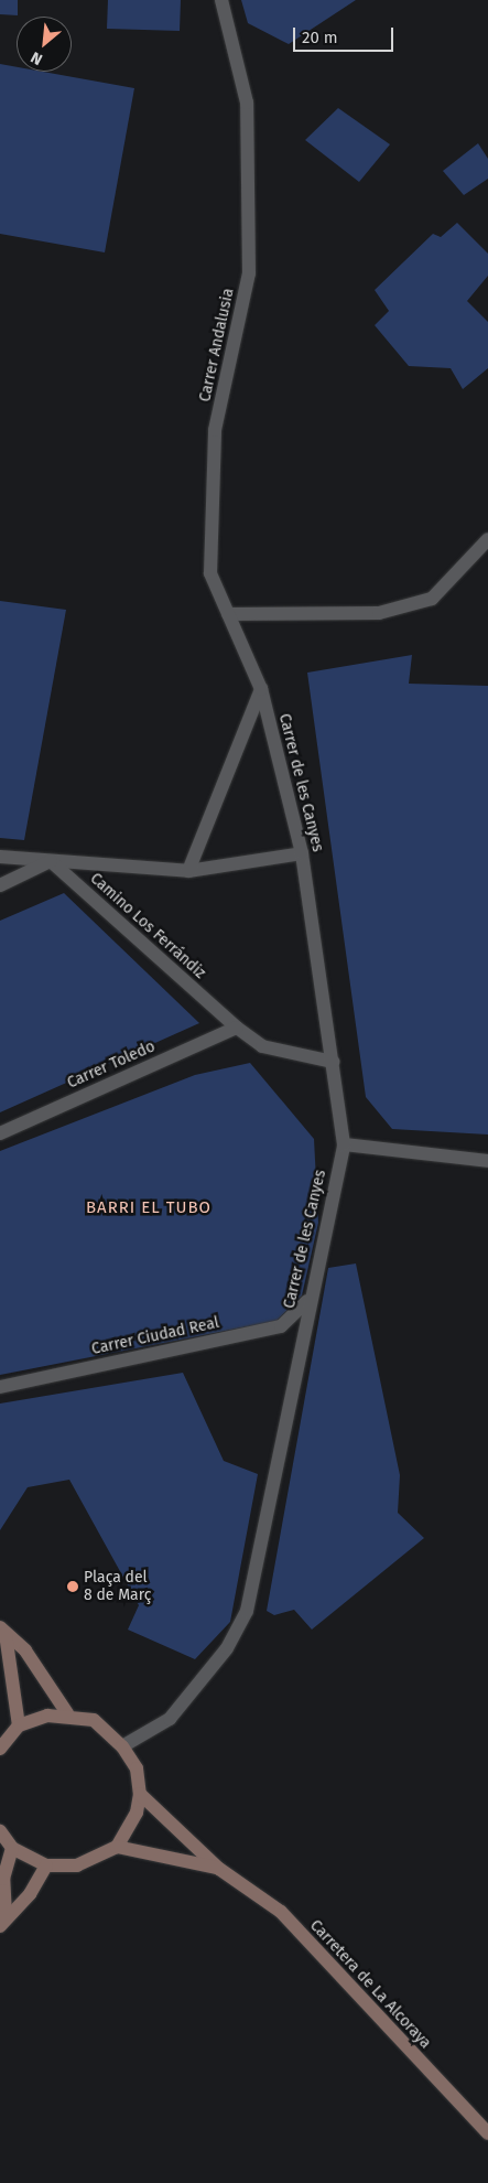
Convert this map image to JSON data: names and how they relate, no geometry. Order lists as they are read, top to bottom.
{
  "streets": {
    "street": [
      "Carrer Andalusia",
      "Carrer de les Canyes",
      "Camino Los Ferrándiz",
      "Carrer Toledo",
      "Carrer Ciudad Real",
      "Carretera de La Alcoraya"
    ]
  },
  "crossings": [
    ["Carrer Andalusia", "Carrer de les Canyes"],
    ["Carrer de les Canyes", "Camino Los Ferrándiz"],
    ["Carrer de les Canyes", "Carrer Ciudad Real"],
    ["Camino Los Ferrándiz", "Carrer Toledo"]
  ],
  "districts": ["BARRI EL TUBO"],
  "places": ["Plaça del 8 de Març"],
  "scale_bar": "20 m",
  "north": "bottom left"
}
